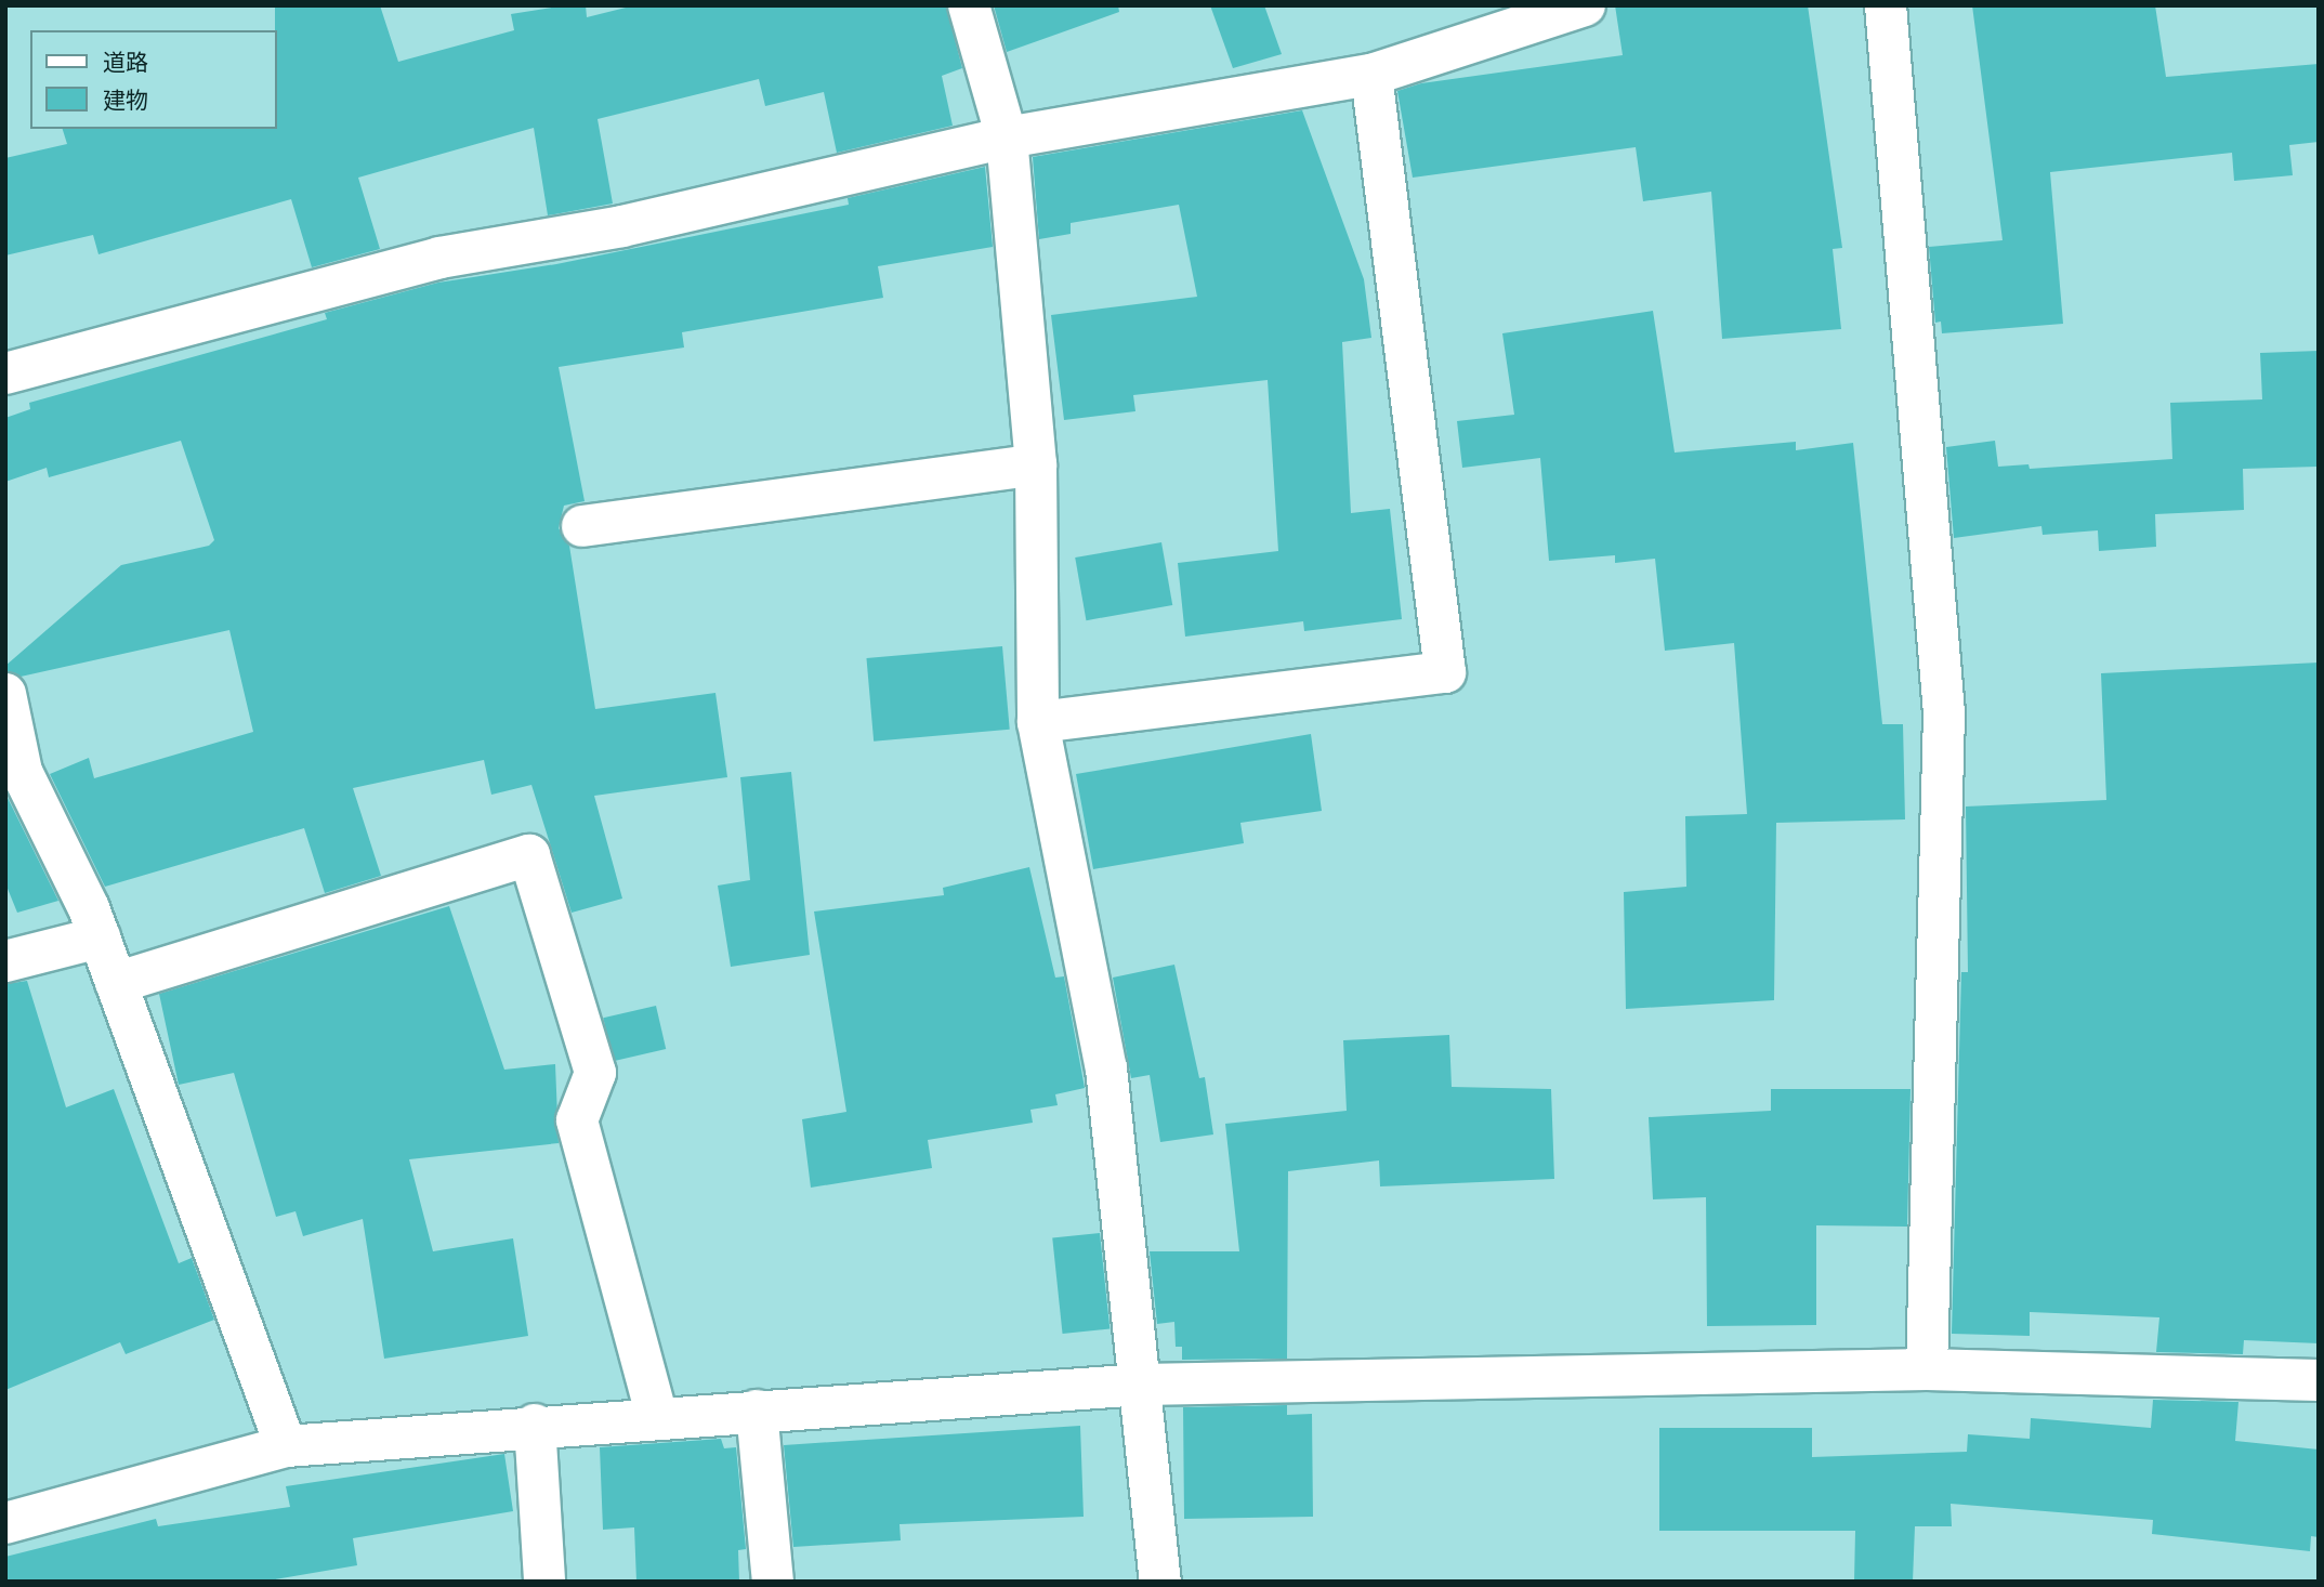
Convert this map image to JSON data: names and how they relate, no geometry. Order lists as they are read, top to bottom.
{
  "legend": ["道路", "建物"]
}
